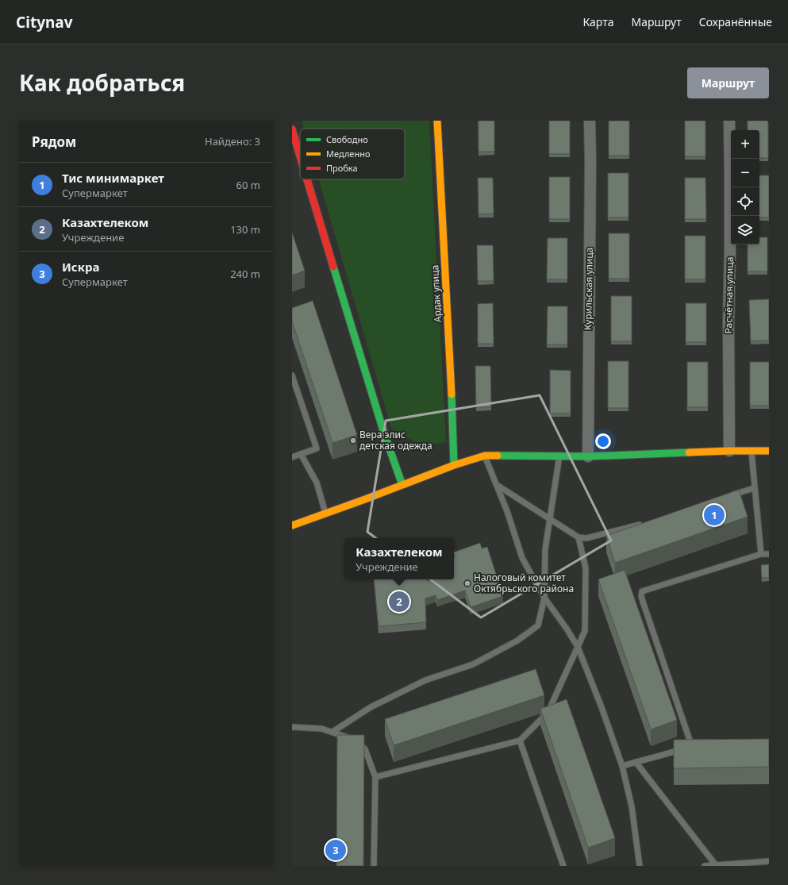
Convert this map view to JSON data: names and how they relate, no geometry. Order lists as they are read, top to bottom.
{
  "streets": {
    "street": ["Курильская улица", "Ардак улица", "Расчётная улица"]
  },
  "places": ["Вера элис детская одежда", "Налоговый комитет Октябрьского района"],
  "legend": ["Свободно", "Медленно", "Пробка"],
  "page": {
    "header": "Citynav",
    "nav": ["Карта", "Маршрут", "Сохранённые"],
    "title": "Как добраться",
    "buttons": "Маршрут",
    "heading": ["Рядом", "Найдено: 3"],
    "map_buttons": ["+", "−"],
    "list": [
      {
        "mark": "1",
        "name": "Тис минимаркет",
        "note": "Супермаркет",
        "value": "60 m"
      },
      {
        "mark": "2",
        "name": "Казахтелеком",
        "note": "Учреждение",
        "value": "130 m"
      },
      {
        "mark": "3",
        "name": "Искра",
        "note": "Супермаркет",
        "value": "240 m"
      }
    ],
    "pins": ["1", "2", "3"],
    "popup": ["Казахтелеком", "Учреждение"]
  }
}
